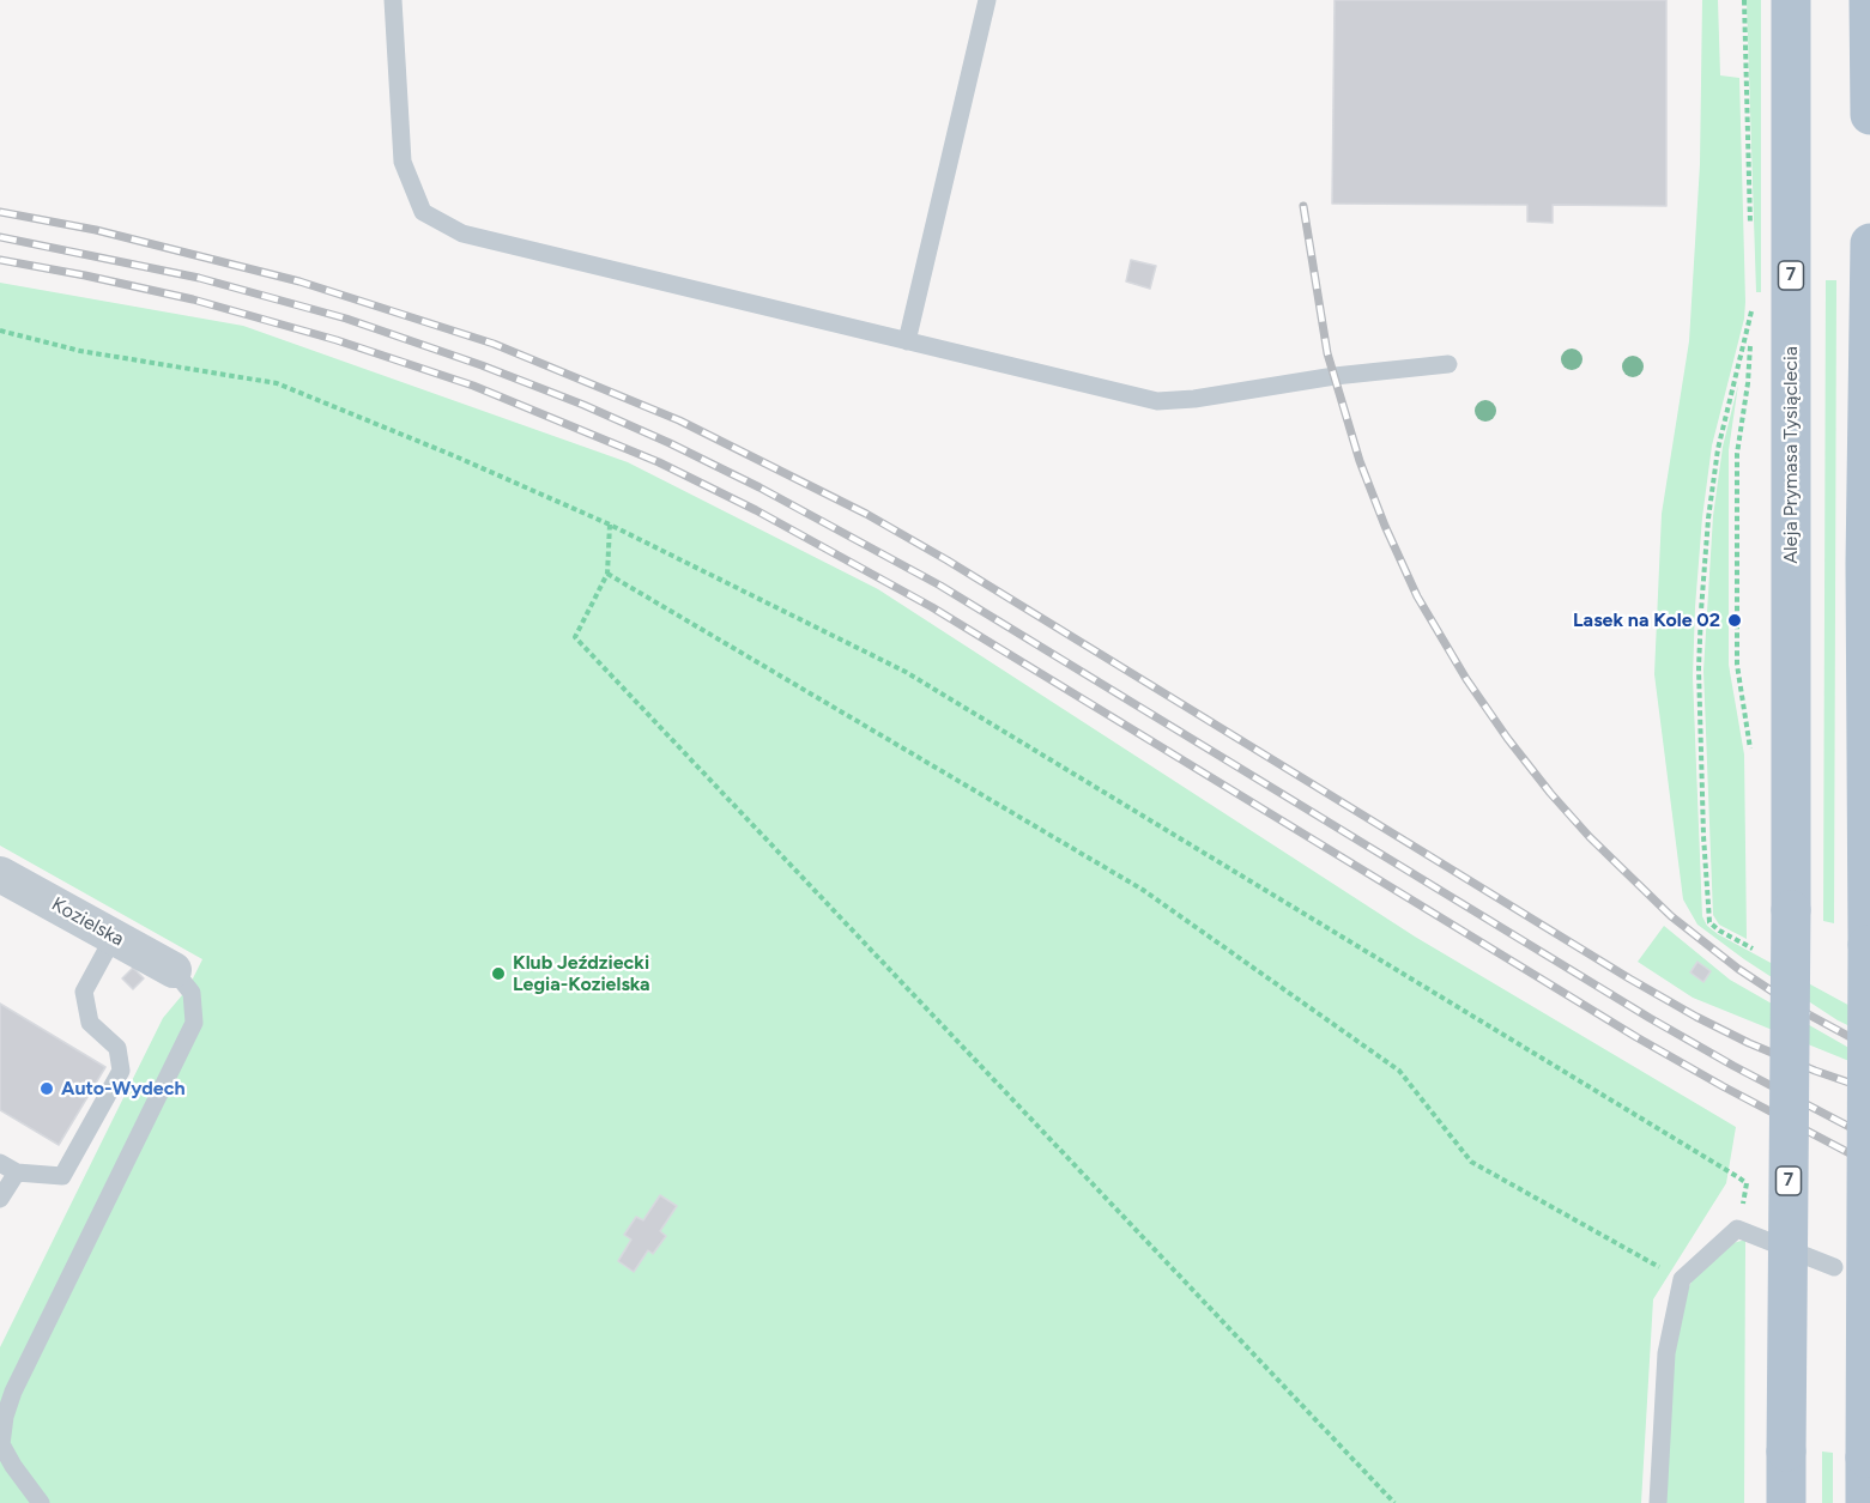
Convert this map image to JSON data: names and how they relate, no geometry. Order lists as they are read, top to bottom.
{
  "streets": {
    "main road": ["7", "Aleja Prymasa Tysiąclecia"],
    "street": ["Kozielska"]
  },
  "places": ["Lasek na Kole 02", "Klub Jeździecki Legia-Kozielska", "Auto-Wydech"]
}
